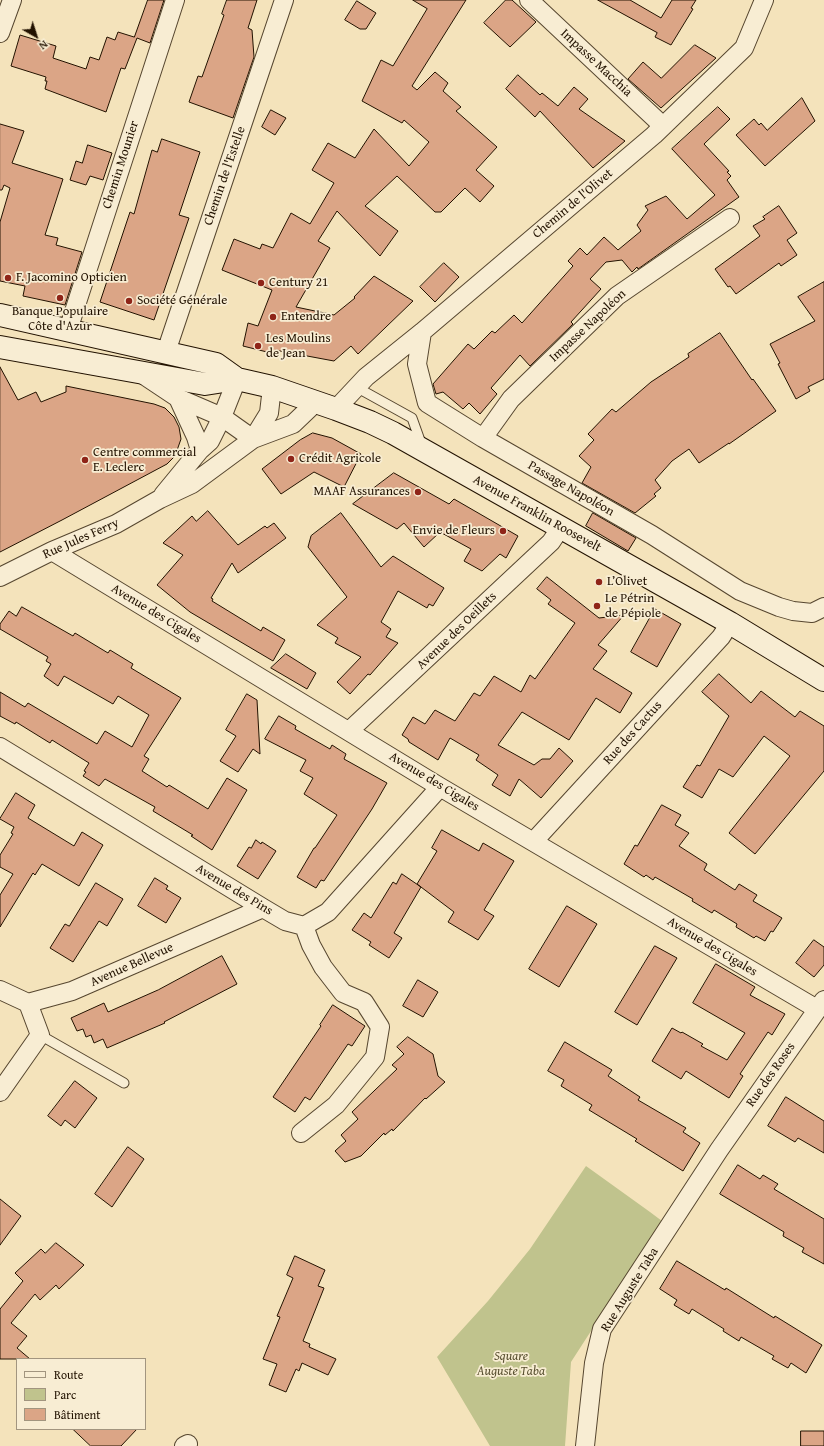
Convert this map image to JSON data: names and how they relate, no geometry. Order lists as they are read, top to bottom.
{
  "streets": {
    "main road": ["Avenue Franklin Roosevelt"],
    "street": [
      "Impasse Macchia",
      "Chemin Mounier",
      "Chemin de l'Estelle",
      "Chemin de l'Olivet",
      "Impasse Napoléon",
      "Passage Napoléon",
      "Rue Jules Ferry",
      "Avenue des Cigales",
      "Avenue des Oeillets",
      "Rue des Cactus",
      "Avenue des Pins",
      "Avenue Bellevue",
      "Rue des Roses",
      "Rue Auguste Taba"
    ]
  },
  "crossings": [
    ["Impasse Macchia", "Chemin de l'Olivet"],
    ["Chemin Mounier", "Avenue Franklin Roosevelt"],
    ["Chemin de l'Estelle", "Avenue Franklin Roosevelt"],
    ["Chemin de l'Olivet", "Passage Napoléon"],
    ["Chemin de l'Olivet", "Avenue Franklin Roosevelt"],
    ["Impasse Napoléon", "Passage Napoléon"],
    ["Avenue Franklin Roosevelt", "Rue Jules Ferry"],
    ["Avenue Franklin Roosevelt", "Avenue des Oeillets"],
    ["Avenue Franklin Roosevelt", "Rue des Cactus"],
    ["Rue Jules Ferry", "Avenue des Cigales"],
    ["Avenue des Cigales", "Avenue des Oeillets"],
    ["Avenue des Cigales", "Rue des Cactus"],
    ["Avenue des Cigales", "Rue des Roses"],
    ["Avenue des Pins", "Avenue Bellevue"],
    ["Rue des Roses", "Rue Auguste Taba"]
  ],
  "parks": ["Square Auguste Taba"],
  "places": [
    "F. Jacomino Opticien",
    "Century 21",
    "Banque Populaire Côte d'Azur",
    "Société Générale",
    "Entendre",
    "Les Moulins de Jean",
    "Crédit Agricole",
    "Centre commercial E. Leclerc",
    "MAAF Assurances",
    "Envie de Fleurs",
    "L’Olivet",
    "Le Pétrin de Pépiole"
  ],
  "legend": ["Route", "Parc", "Bâtiment"],
  "north": "bottom right"
}
